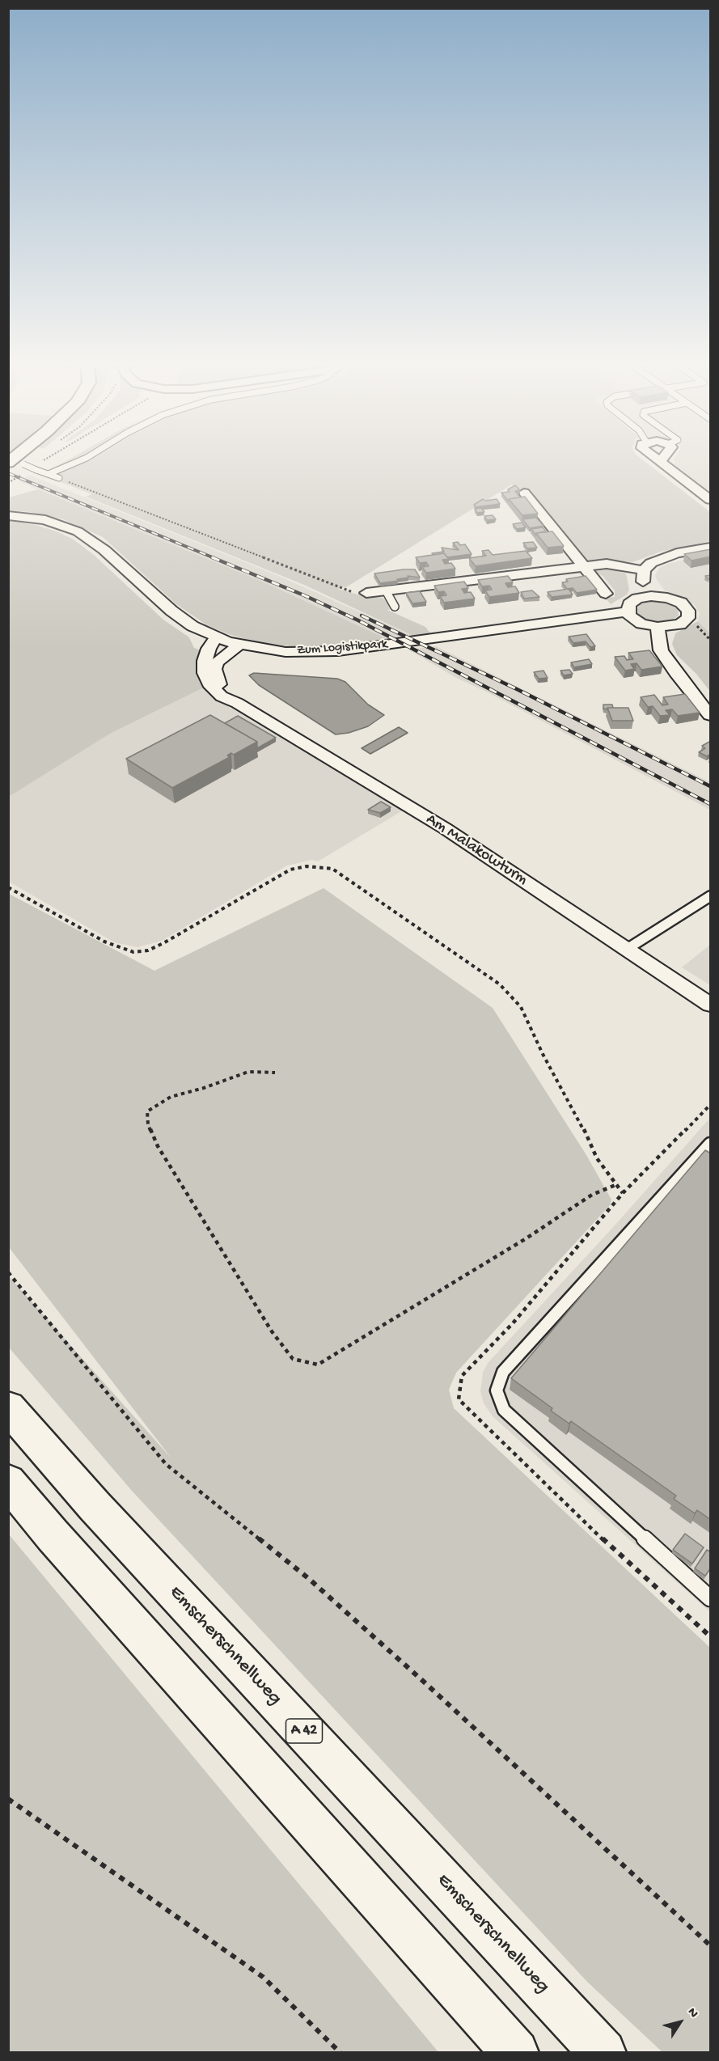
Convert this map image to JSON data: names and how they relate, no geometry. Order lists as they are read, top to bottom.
{
  "streets": {
    "highway": ["Emscherschnellweg", "A 42"],
    "street": ["Zum Logistikpark", "Am Malakowturm"]
  },
  "crossings": [
    ["Zum Logistikpark", "Am Malakowturm"]
  ],
  "north": "top right"
}
